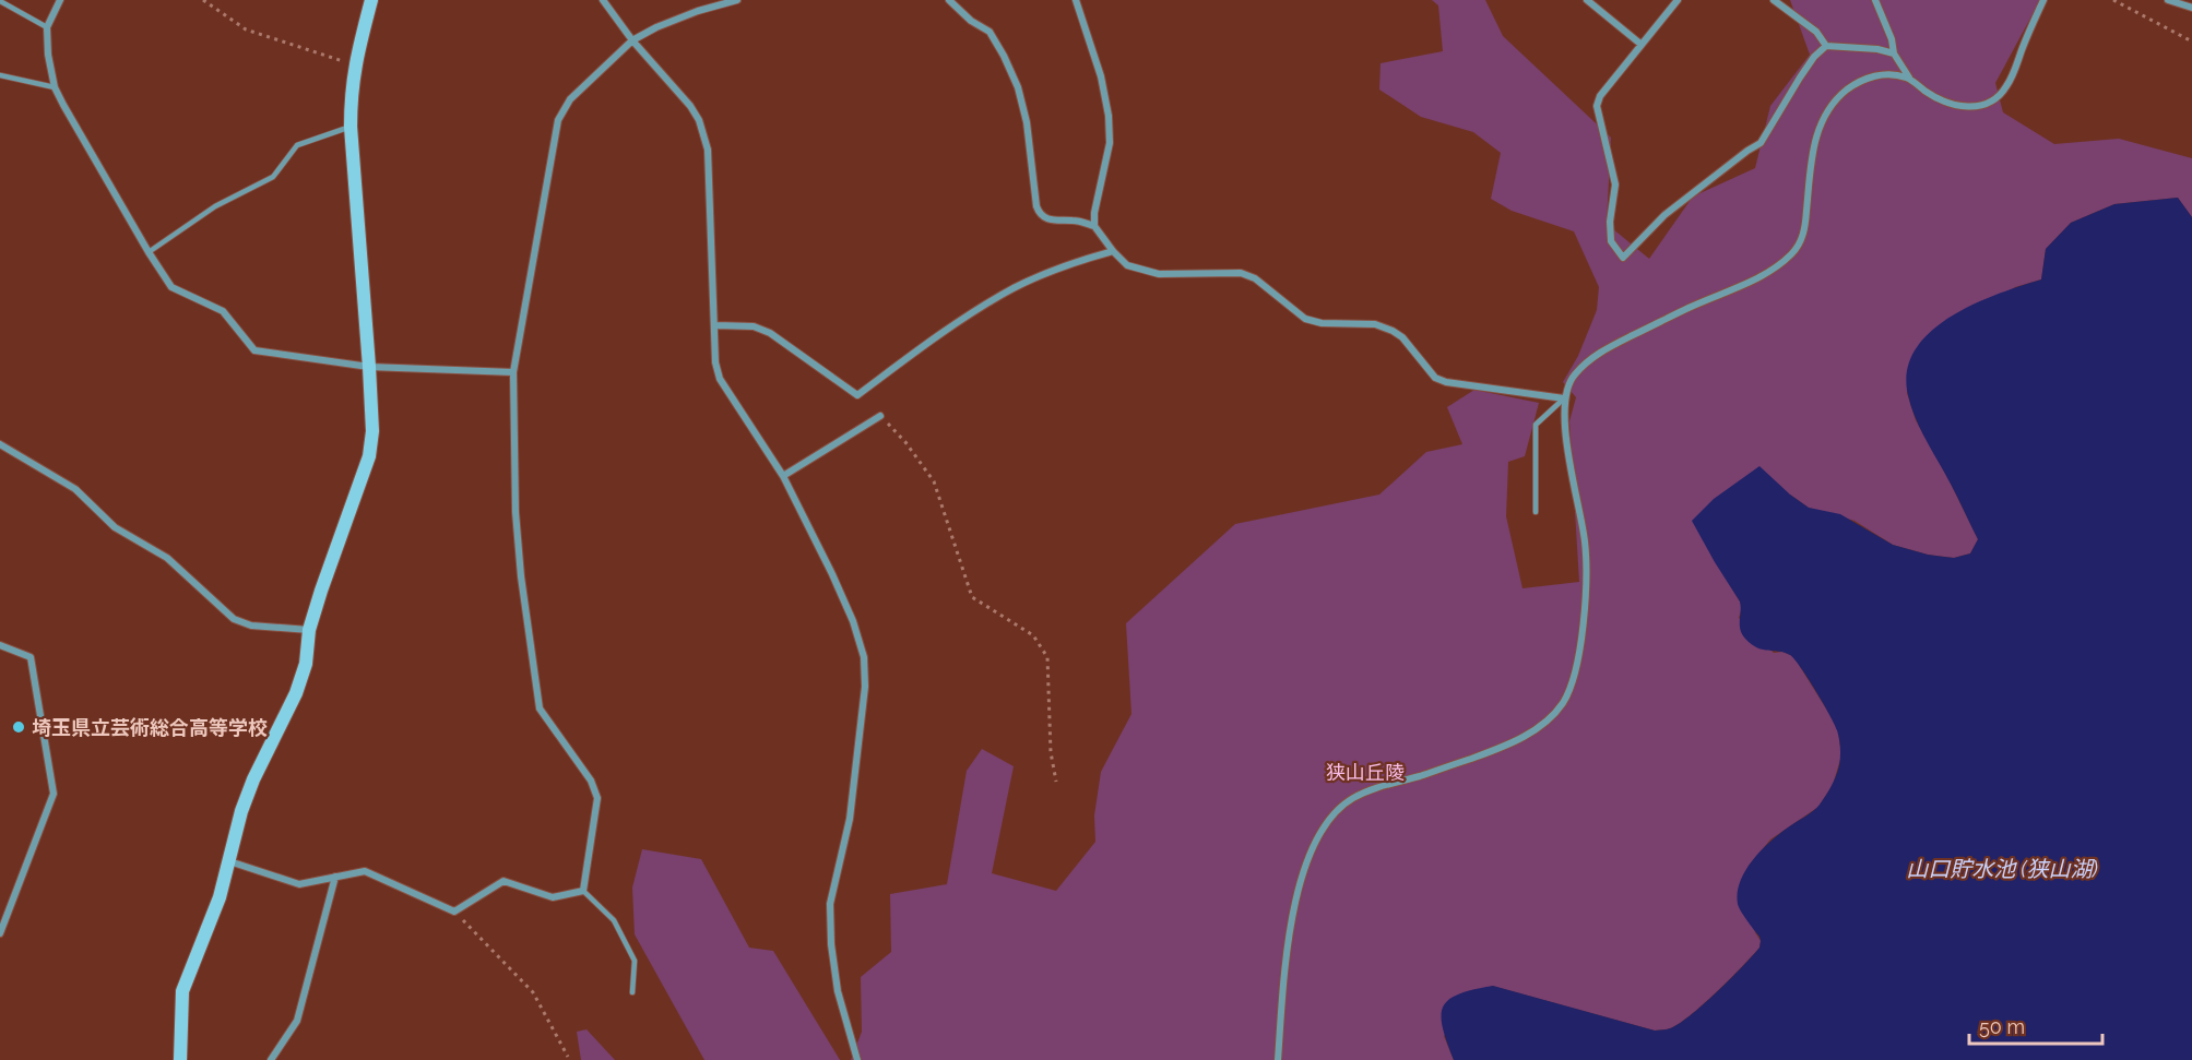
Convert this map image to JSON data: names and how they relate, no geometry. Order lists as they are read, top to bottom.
{
  "water": ["山口貯水池 (狭山湖)"],
  "parks": ["狭山丘陵"],
  "places": ["埼玉県立芸術総合高等学校"],
  "scale_bar": "50 m"
}
